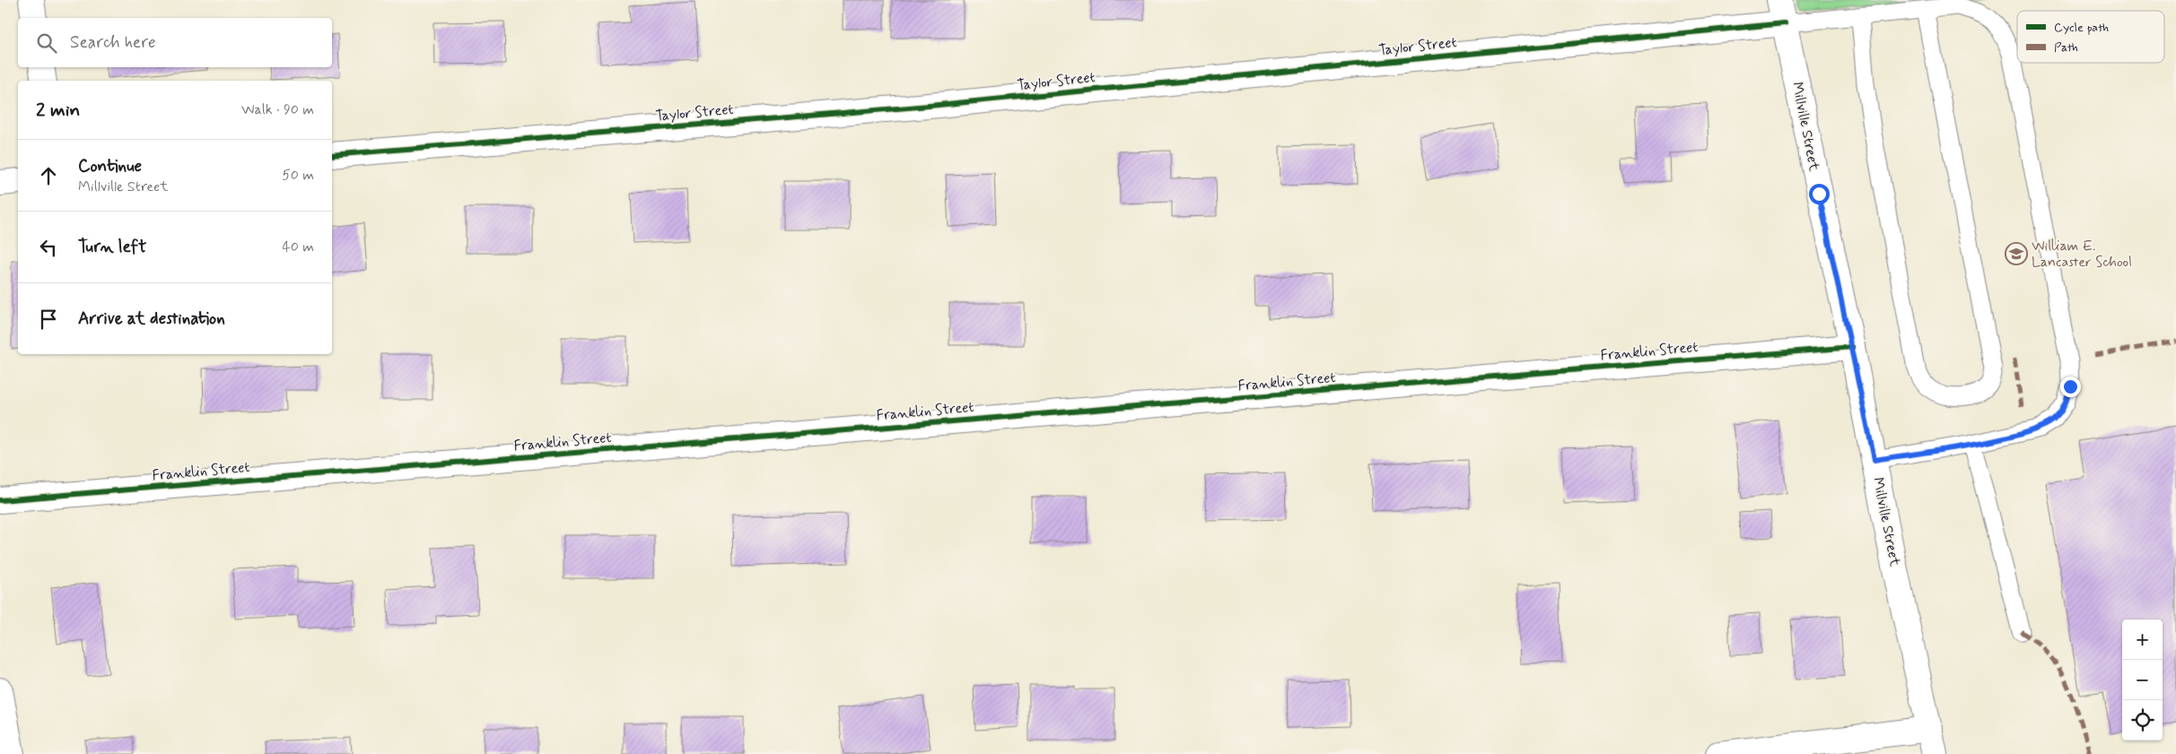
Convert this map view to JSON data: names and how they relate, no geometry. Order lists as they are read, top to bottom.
{
  "streets": {
    "street": ["Taylor Street", "Millville Street", "Franklin Street"]
  },
  "crossings": [
    ["Taylor Street", "Millville Street"],
    ["Millville Street", "Franklin Street"]
  ],
  "places": {
    "school or university": ["William E. Lancaster School"]
  },
  "legend": ["Cycle path", "Path"],
  "page": {
    "search": "Search here",
    "heading": ["2 min", "Walk · 90 m"],
    "list": [
      ["Continue", "Millville Street", "50 m"],
      ["Turn left", "40 m"],
      "Arrive at destination"
    ],
    "map_buttons": ["+", "−"]
  }
}
